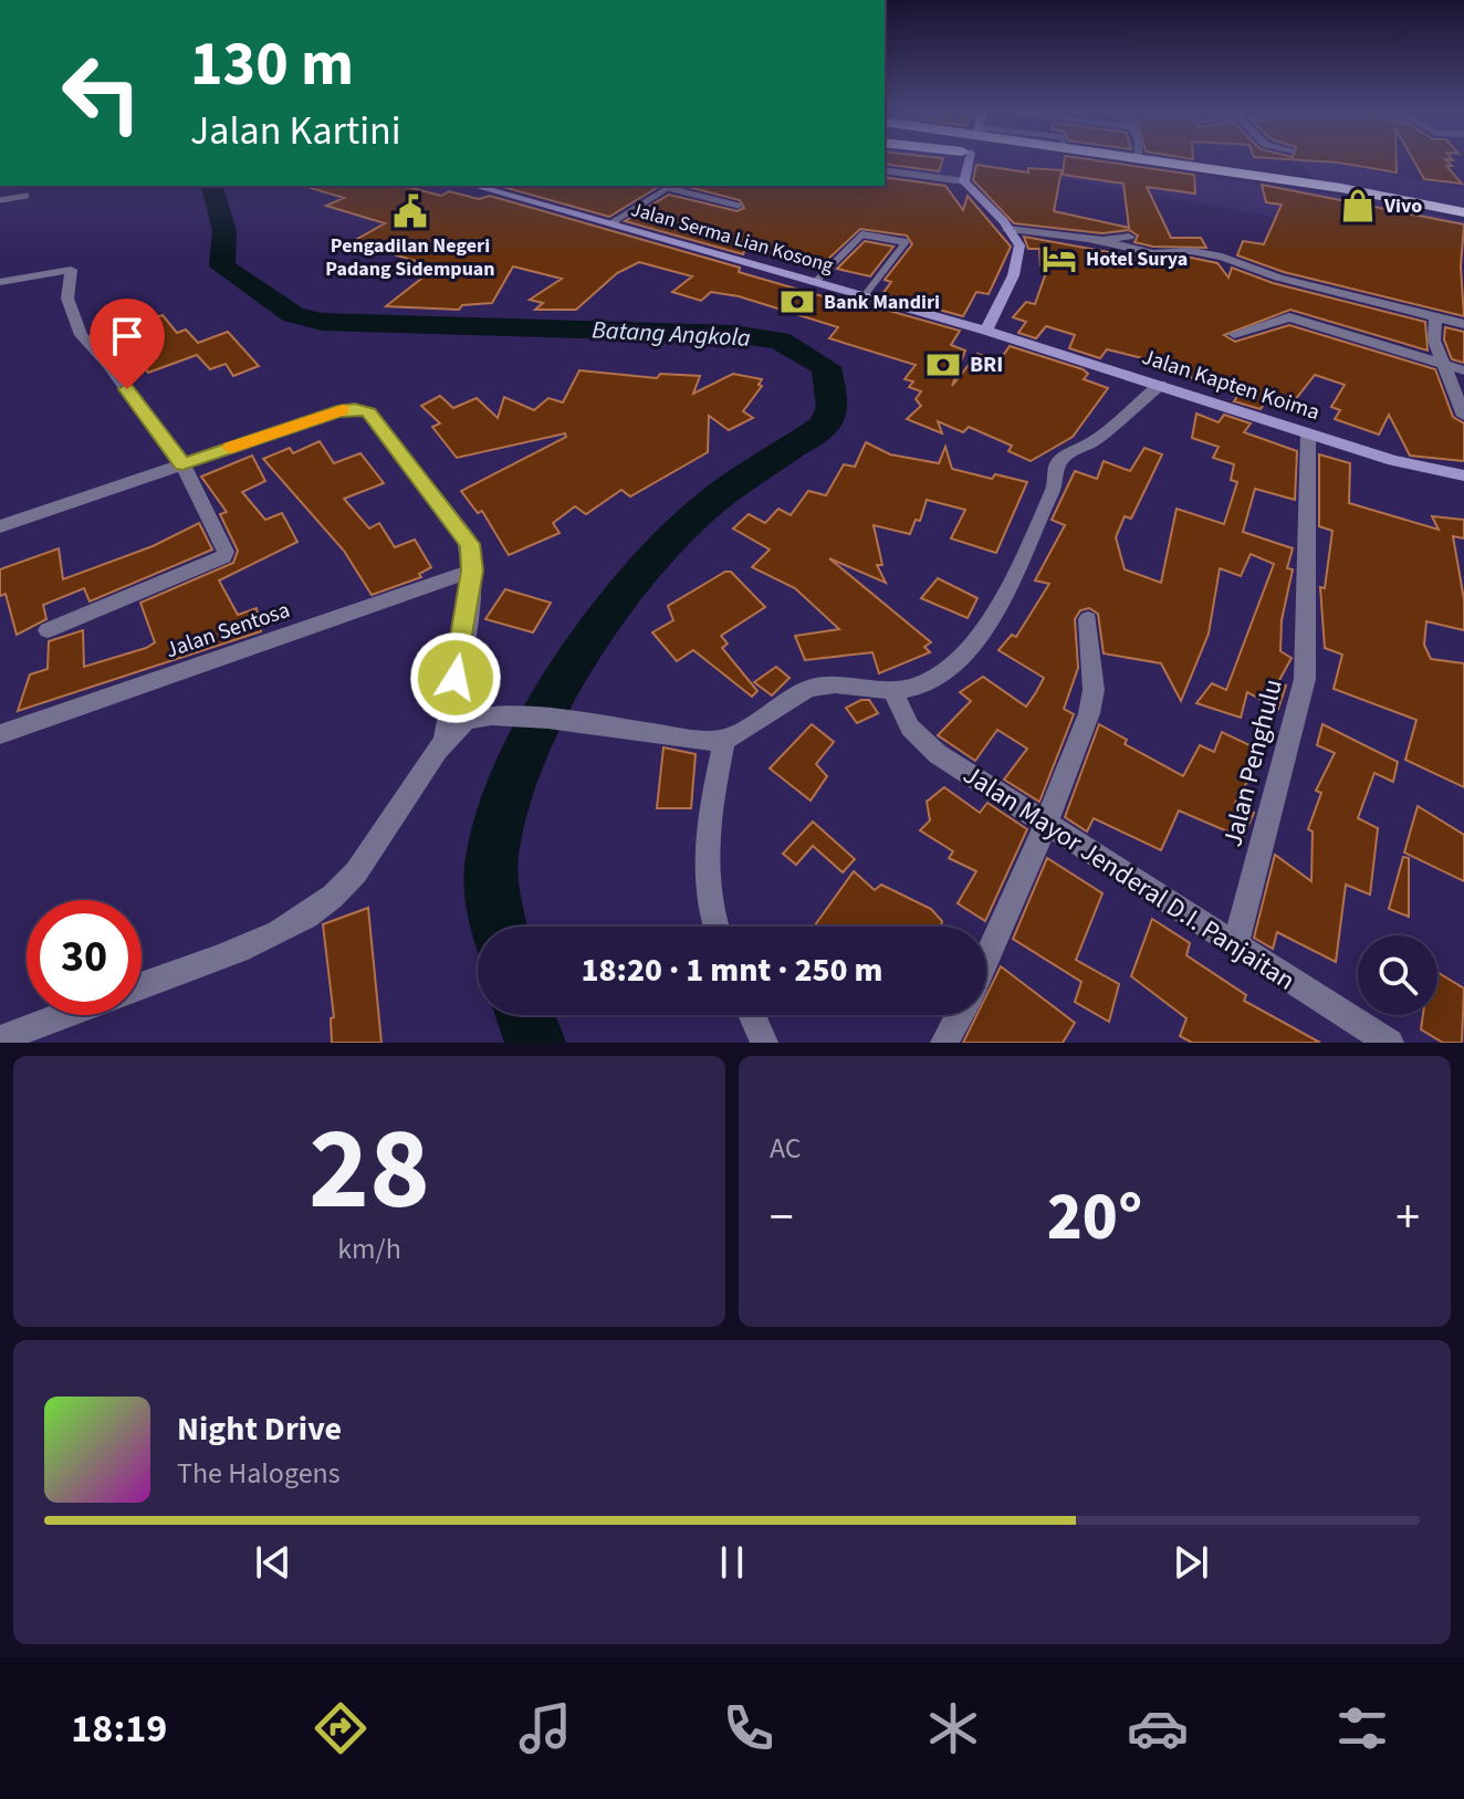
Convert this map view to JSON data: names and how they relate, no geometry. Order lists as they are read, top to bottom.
{
  "streets": {
    "street": [
      "Jalan Serma Lian Kosong",
      "Jalan Kapten Koima",
      "Jalan Sentosa",
      "Jalan Penghulu",
      "Jalan Mayor Jenderal D.I. Panjaitan"
    ]
  },
  "crossings": [
    ["Jalan Serma Lian Kosong", "Jalan Kapten Koima"],
    ["Jalan Kapten Koima", "Jalan Penghulu"],
    ["Jalan Penghulu", "Jalan Mayor Jenderal D.I. Panjaitan"]
  ],
  "water": ["Batang Angkola"],
  "places": {
    "shop": ["Vivo"],
    "public building": ["Pengadilan Negeri Padang Sidempuan"],
    "hotel": ["Hotel Surya"],
    "bank": ["Bank Mandiri", "BRI"]
  },
  "page": {
    "turn": ["130 m", "Jalan Kartini"],
    "limit": "30",
    "trip": "18:20 · 1 mnt · 250 m",
    "tile": [
      ["28", "km/h"],
      "AC"
    ],
    "heat": ["−", "20°", "+"],
    "song": ["Night Drive", "The Halogens"],
    "tabs": "18:19"
  }
}
